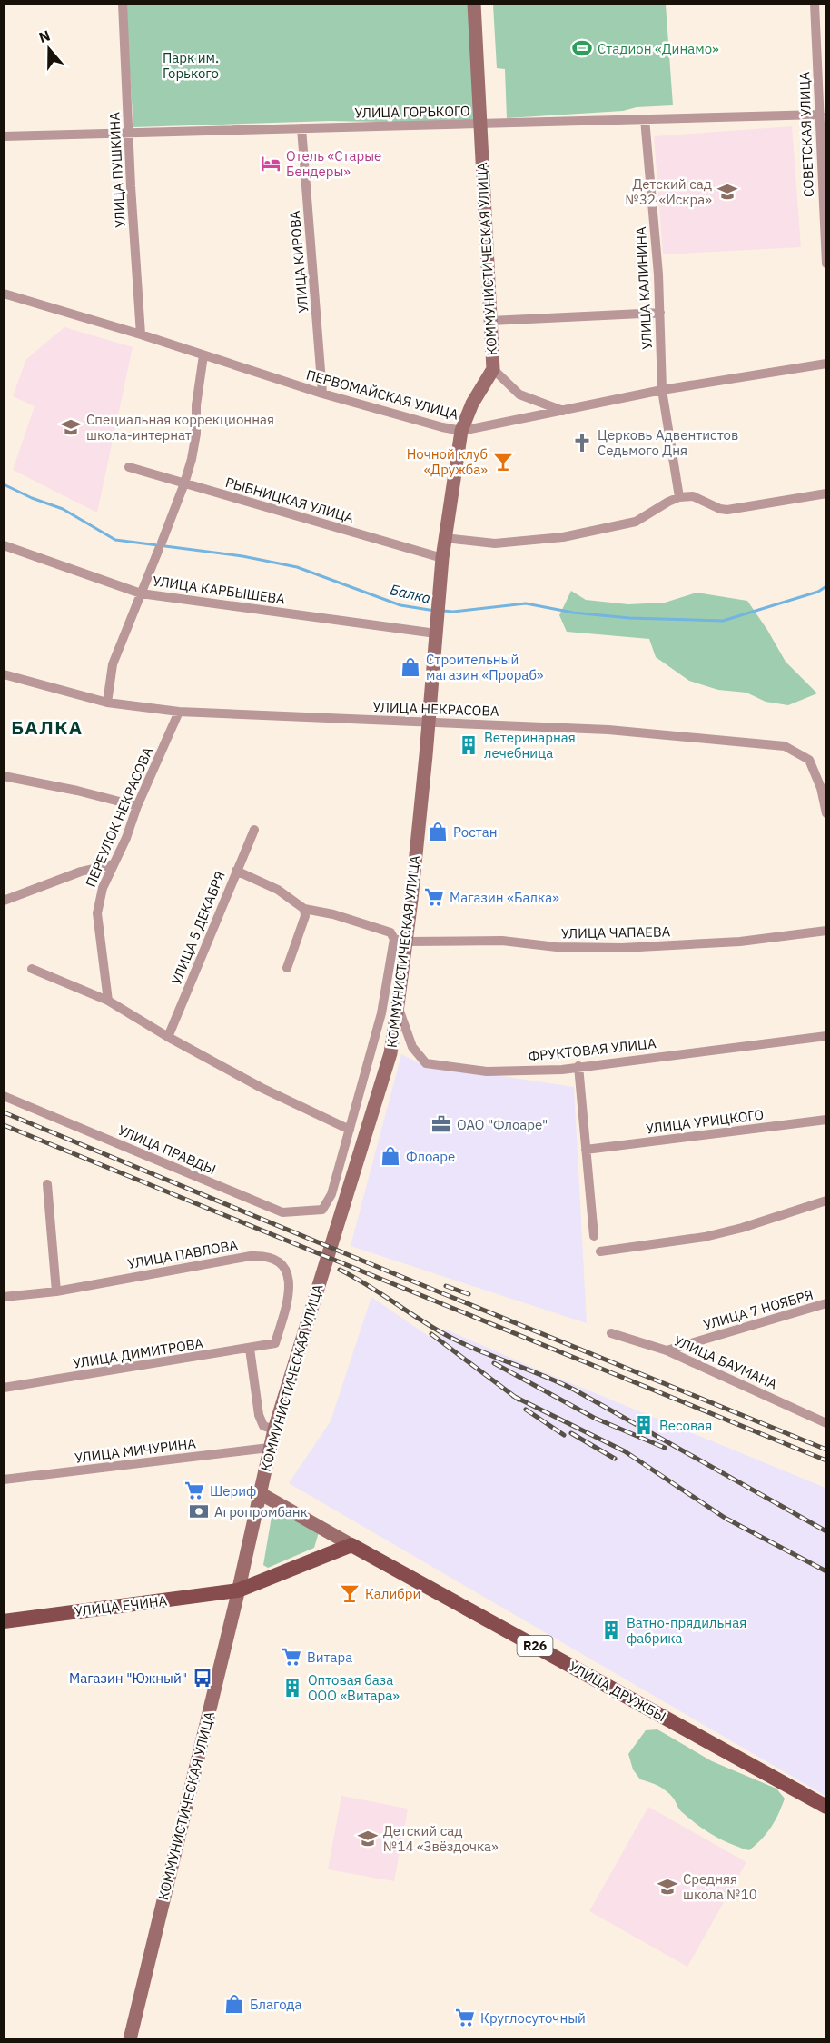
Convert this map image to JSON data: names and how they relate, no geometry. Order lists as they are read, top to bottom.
{
  "streets": {
    "main road": [
      "КОММУНИСТИЧЕСКАЯ УЛИЦА",
      "УЛИЦА ЕЧИНА",
      "R26",
      "УЛИЦА ДРУЖБЫ"
    ],
    "street": [
      "УЛИЦА ГОРЬКОГО",
      "СОВЕТСКАЯ УЛИЦА",
      "УЛИЦА ПУШКИНА",
      "УЛИЦА КИРОВА",
      "УЛИЦА КАЛИНИНА",
      "ПЕРВОМАЙСКАЯ УЛИЦА",
      "РЫБНИЦКАЯ УЛИЦА",
      "УЛИЦА КАРБЫШЕВА",
      "УЛИЦА НЕКРАСОВА",
      "ПЕРЕУЛОК НЕКРАСОВА",
      "УЛИЦА 5 ДЕКАБРЯ",
      "УЛИЦА ЧАПАЕВА",
      "ФРУКТОВАЯ УЛИЦА",
      "УЛИЦА УРИЦКОГО",
      "УЛИЦА ПРАВДЫ",
      "УЛИЦА ПАВЛОВА",
      "УЛИЦА 7 НОЯБРЯ",
      "УЛИЦА ДИМИТРОВА",
      "УЛИЦА БАУМАНА",
      "УЛИЦА МИЧУРИНА"
    ]
  },
  "crossings": [
    ["УЛИЦА ГОРЬКОГО", "СОВЕТСКАЯ УЛИЦА"],
    ["УЛИЦА ГОРЬКОГО", "УЛИЦА ПУШКИНА"],
    ["УЛИЦА ГОРЬКОГО", "КОММУНИСТИЧЕСКАЯ УЛИЦА"],
    ["УЛИЦА ГОРЬКОГО", "УЛИЦА КИРОВА"],
    ["УЛИЦА ГОРЬКОГО", "УЛИЦА КАЛИНИНА"],
    ["УЛИЦА ПУШКИНА", "ПЕРВОМАЙСКАЯ УЛИЦА"],
    ["КОММУНИСТИЧЕСКАЯ УЛИЦА", "ПЕРВОМАЙСКАЯ УЛИЦА"],
    ["КОММУНИСТИЧЕСКАЯ УЛИЦА", "РЫБНИЦКАЯ УЛИЦА"],
    ["КОММУНИСТИЧЕСКАЯ УЛИЦА", "УЛИЦА КАРБЫШЕВА"],
    ["КОММУНИСТИЧЕСКАЯ УЛИЦА", "УЛИЦА НЕКРАСОВА"],
    ["КОММУНИСТИЧЕСКАЯ УЛИЦА", "УЛИЦА ЧАПАЕВА"],
    ["КОММУНИСТИЧЕСКАЯ УЛИЦА", "ФРУКТОВАЯ УЛИЦА"],
    ["КОММУНИСТИЧЕСКАЯ УЛИЦА", "УЛИЦА МИЧУРИНА"],
    ["КОММУНИСТИЧЕСКАЯ УЛИЦА", "УЛИЦА ЕЧИНА"],
    ["КОММУНИСТИЧЕСКАЯ УЛИЦА", "УЛИЦА ДРУЖБЫ"],
    ["УЛИЦА КИРОВА", "ПЕРВОМАЙСКАЯ УЛИЦА"],
    ["УЛИЦА КАЛИНИНА", "ПЕРВОМАЙСКАЯ УЛИЦА"],
    ["УЛИЦА НЕКРАСОВА", "ПЕРЕУЛОК НЕКРАСОВА"],
    ["УЛИЦА ПАВЛОВА", "УЛИЦА ДИМИТРОВА"],
    ["УЛИЦА 7 НОЯБРЯ", "УЛИЦА БАУМАНА"]
  ],
  "districts": ["БАЛКА"],
  "water": ["Балка"],
  "parks": ["Парк им. Горького"],
  "places": {
    "sports": ["Стадион «Динамо»"],
    "hotel": ["Отель «Старые Бендеры»"],
    "school or university": [
      "Детский сад №32 «Искра»",
      "Специальная коррекционная школа-интернат",
      "Детский сад №14 «Звёздочка»",
      "Средняя школа №10"
    ],
    "church": ["Церковь Адвентистов Седьмого Дня"],
    "bar": ["Ночной клуб «Дружба»", "Калибри"],
    "shop": [
      "Строительный магазин «Прораб»",
      "Ростан",
      "Флоаре",
      "Благода"
    ],
    "building": [
      "Ветеринарная лечебница",
      "Весовая",
      "Ватно-прядильная фабрика",
      "Оптовая база ООО «Витара»"
    ],
    "supermarket": [
      "Магазин «Балка»",
      "Шериф",
      "Витара",
      "Круглосуточный"
    ],
    "office": ["ОАО \"Флоаре\""],
    "bank": ["Агропромбанк"],
    "bus stop": ["Магазин \"Южный\""]
  },
  "north": "top"
}
